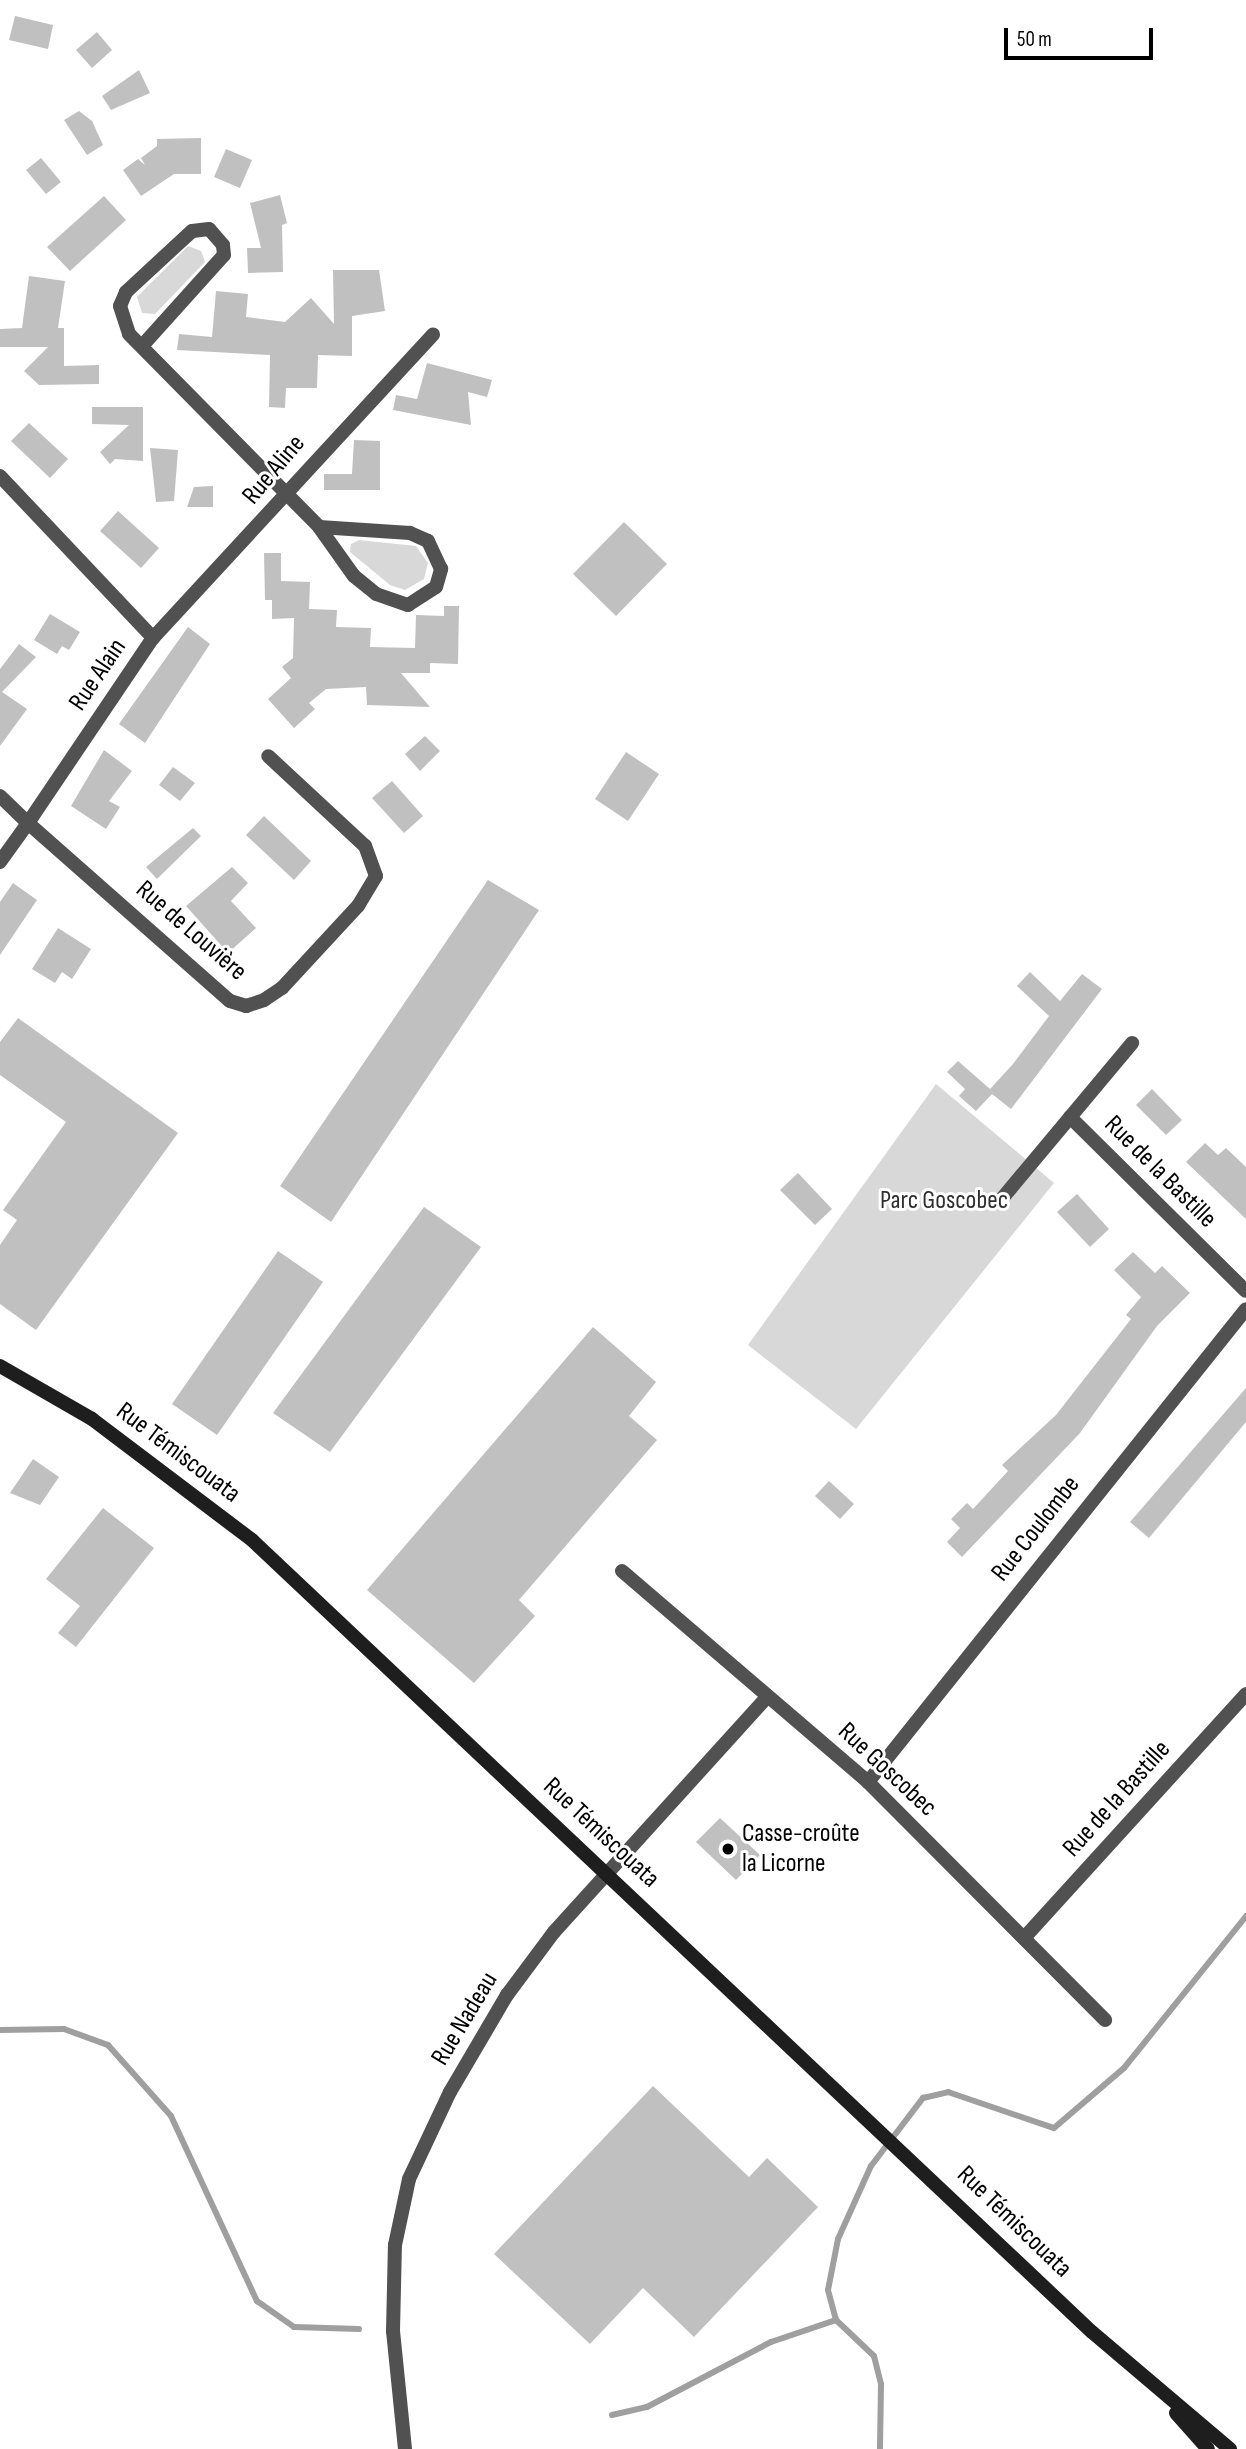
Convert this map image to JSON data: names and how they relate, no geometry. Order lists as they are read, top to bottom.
{
  "streets": {
    "main road": ["Rue Témiscouata"],
    "street": [
      "Rue Aline",
      "Rue Alain",
      "Rue de Louvière",
      "Rue de la Bastille",
      "Rue Coulombe",
      "Rue Goscobec",
      "Rue Nadeau"
    ]
  },
  "crossings": [
    ["Rue Aline", "Rue Alain"],
    ["Rue Alain", "Rue de Louvière"],
    ["Rue de la Bastille", "Rue Goscobec"],
    ["Rue Témiscouata", "Rue Nadeau"],
    ["Rue Coulombe", "Rue Goscobec"],
    ["Rue Goscobec", "Rue Nadeau"]
  ],
  "parks": ["Parc Goscobec"],
  "places": ["Casse-croûte la Licorne"],
  "scale_bar": "50 m"
}
